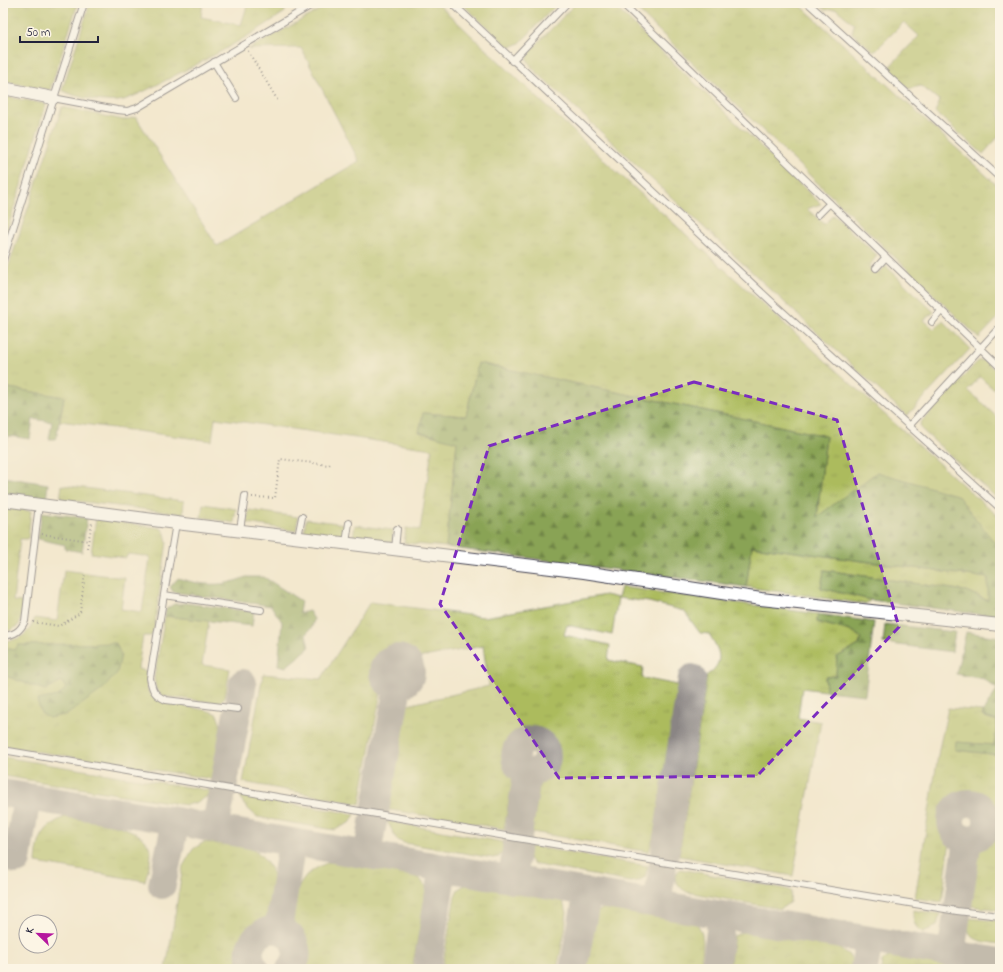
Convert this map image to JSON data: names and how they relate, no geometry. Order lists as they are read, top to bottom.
{
  "scale_bar": "50 m",
  "north": "top left"
}
